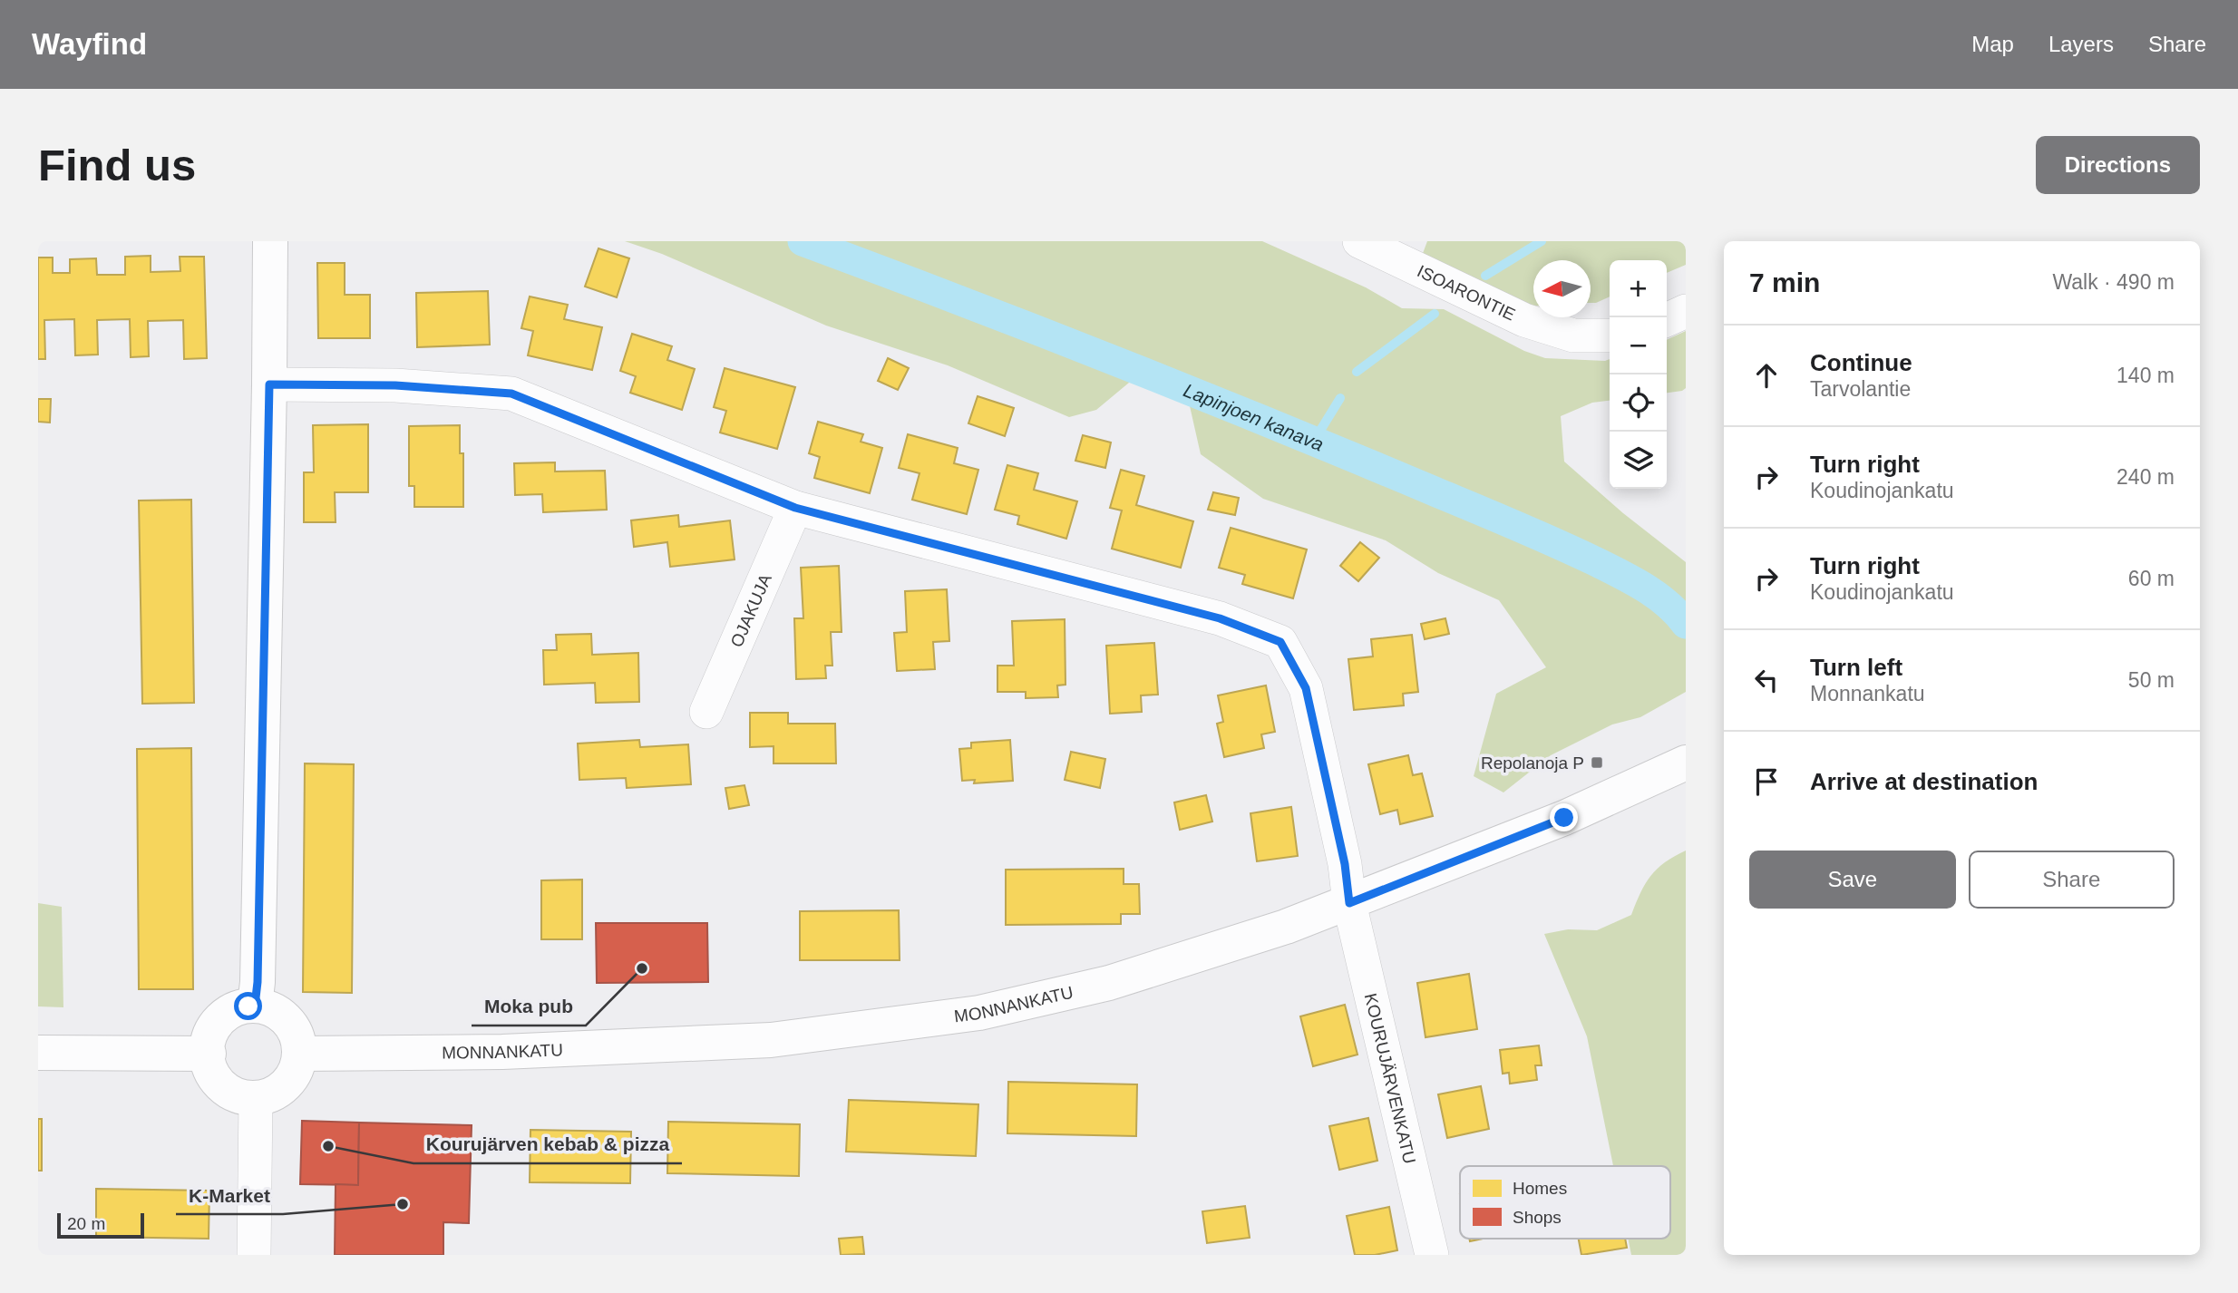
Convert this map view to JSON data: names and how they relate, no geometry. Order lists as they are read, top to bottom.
{
  "streets": {
    "main road": ["MONNANKATU"],
    "street": ["ISOARONTIE", "OJAKUJA", "KOURUJÄRVENKATU"]
  },
  "crossings": [
    ["OJAKUJA", "KOURUJÄRVENKATU"],
    ["MONNANKATU", "KOURUJÄRVENKATU"]
  ],
  "water": ["Lapinjoen kanava"],
  "places": {
    "transit": ["Repolanoja P"],
    "other": ["Moka pub", "Kourujärven kebab & pizza", "K-Market"]
  },
  "legend": ["Homes", "Shops"],
  "scale_bar": "20 m",
  "north": "left",
  "page": {
    "header": "Wayfind",
    "nav": ["Map", "Layers", "Share"],
    "buttons": [
      "Directions",
      ["Save", "Share"]
    ],
    "title": "Find us",
    "heading": ["7 min", "Walk · 490 m"],
    "map_buttons": ["+", "−"],
    "list": [
      ["Continue", "Tarvolantie", "140 m"],
      ["Turn right", "Koudinojankatu", "240 m"],
      ["Turn right", "Koudinojankatu", "60 m"],
      ["Turn left", "Monnankatu", "50 m"],
      "Arrive at destination"
    ],
    "scale": "20 m"
  }
}
